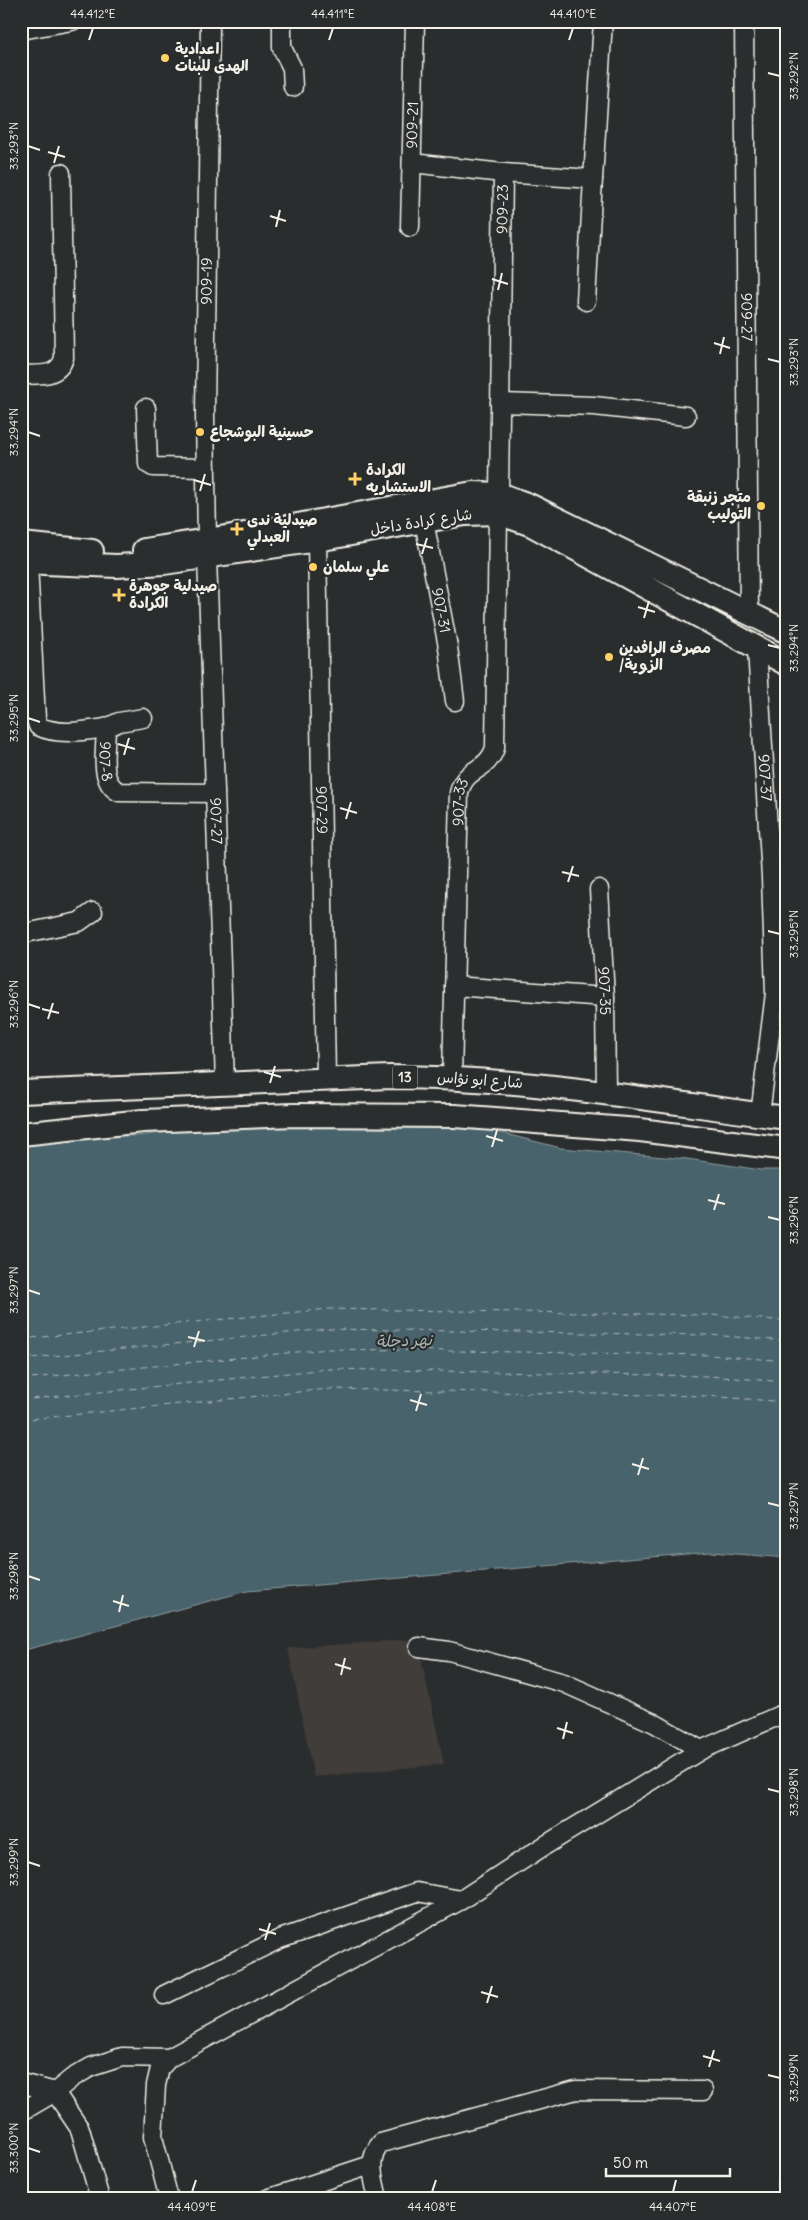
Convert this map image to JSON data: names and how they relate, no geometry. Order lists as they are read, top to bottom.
{
  "streets": {
    "main road": ["شارع كرادة داخل", "13", "شارع ابو نؤاس"],
    "street": [
      "909-21",
      "909-23",
      "909-19",
      "909-27",
      "907-31",
      "907-8",
      "907-37",
      "907-33",
      "907-29",
      "907-27",
      "907-35"
    ]
  },
  "crossings": [
    ["909-23", "شارع كرادة داخل"],
    ["909-23", "907-33"],
    ["909-19", "شارع كرادة داخل"],
    ["909-19", "907-27"],
    ["909-27", "شارع كرادة داخل"],
    ["شارع كرادة داخل", "907-31"],
    ["شارع كرادة داخل", "907-37"],
    ["شارع كرادة داخل", "907-33"],
    ["شارع كرادة داخل", "907-29"],
    ["شارع كرادة داخل", "907-27"],
    ["907-8", "907-27"],
    ["907-37", "شارع ابو نؤاس"],
    ["907-33", "شارع ابو نؤاس"],
    ["907-29", "شارع ابو نؤاس"],
    ["907-27", "شارع ابو نؤاس"],
    ["907-35", "شارع ابو نؤاس"]
  ],
  "water": ["نهر دجلة"],
  "places": {
    "other": [
      "اعدادية الهدى للبنات",
      "حسينية البوشجاع",
      "متجر زنبقة التوليب",
      "علي سلمان",
      "مصرف الرافدين /الزوية"
    ],
    "health": ["الكرادة الاستشاريه", "صيدلية ندى العبدلي", "صيدلية جوهرة الكرادة"]
  },
  "scale_bar": "50 m",
  "coordinates": [
    "44.412°E",
    "44.411°E",
    "44.410°E",
    "33.292°N",
    "33.293°N",
    "33.294°N",
    "33.295°N",
    "33.296°N",
    "33.297°N",
    "33.298°N",
    "33.299°N",
    "33.300°N",
    "44.409°E",
    "44.408°E",
    "44.407°E"
  ]
}
